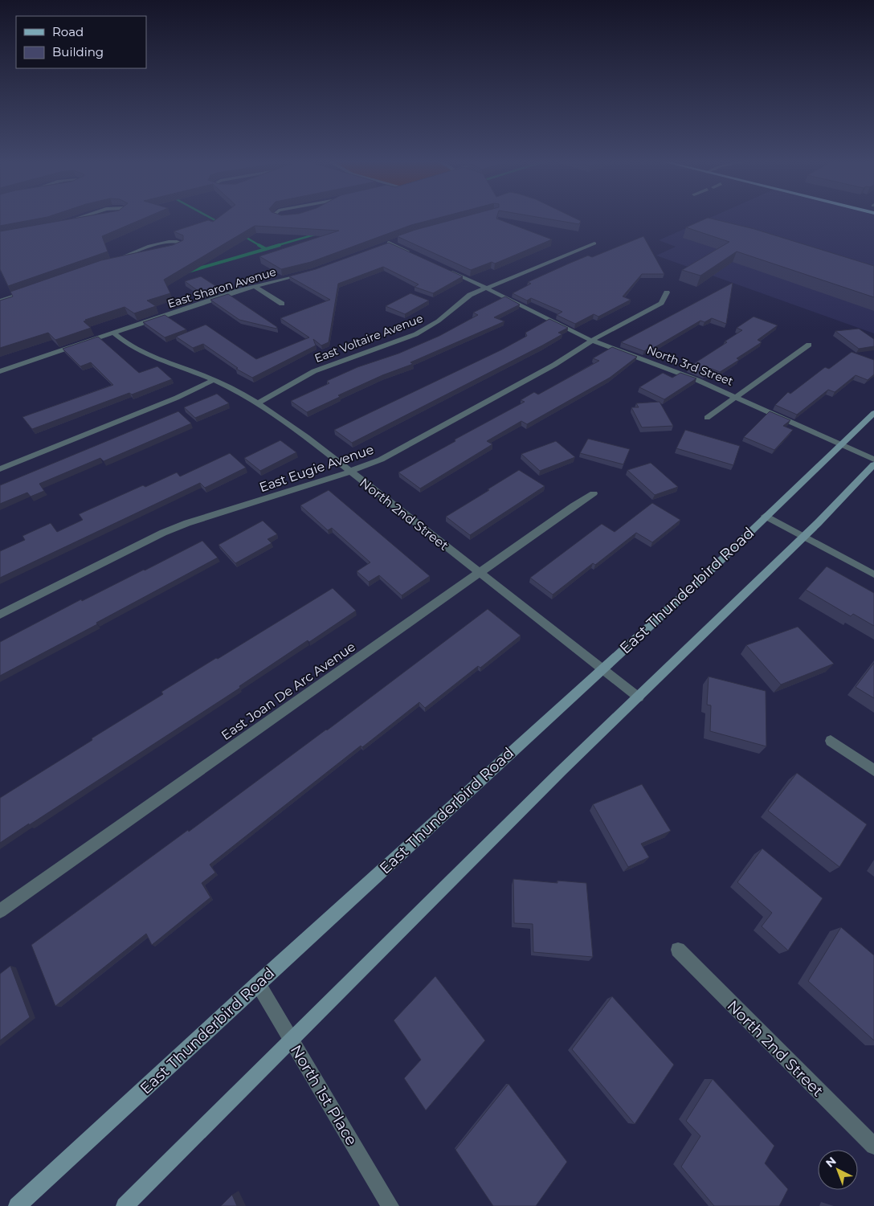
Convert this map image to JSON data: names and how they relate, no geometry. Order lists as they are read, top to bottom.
{
  "streets": {
    "main road": ["East Thunderbird Road"],
    "street": [
      "East Sharon Avenue",
      "East Voltaire Avenue",
      "North 3rd Street",
      "East Eugie Avenue",
      "North 2nd Street",
      "East Joan De Arc Avenue",
      "North 1st Place"
    ]
  },
  "crossings": [
    ["East Sharon Avenue", "North 2nd Street"],
    ["East Voltaire Avenue", "North 3rd Street"],
    ["East Voltaire Avenue", "North 2nd Street"],
    ["North 3rd Street", "East Eugie Avenue"],
    ["North 3rd Street", "East Thunderbird Road"],
    ["East Eugie Avenue", "North 2nd Street"],
    ["North 2nd Street", "East Thunderbird Road"],
    ["North 2nd Street", "East Joan De Arc Avenue"],
    ["East Thunderbird Road", "North 1st Place"]
  ],
  "legend": ["Road", "Building"],
  "north": "top left"
}
